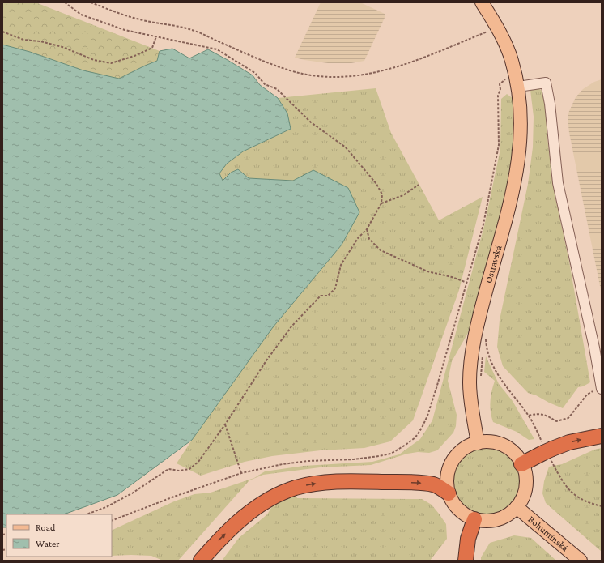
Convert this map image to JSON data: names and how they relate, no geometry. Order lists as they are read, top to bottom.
{
  "streets": {
    "main road": ["Ostravská", "Bohumínská"]
  },
  "crossings": [
    ["Ostravská", "Bohumínská"]
  ],
  "legend": ["Road", "Water"]
}
